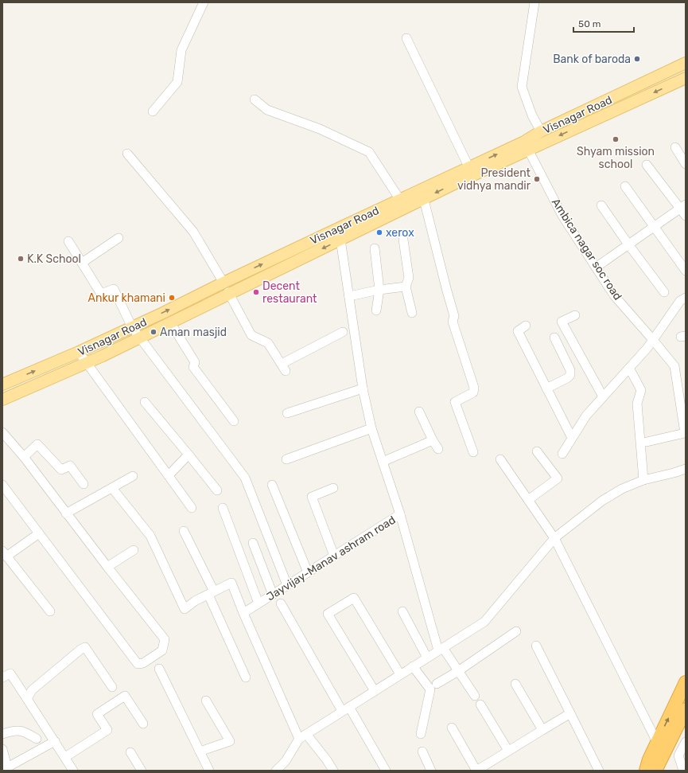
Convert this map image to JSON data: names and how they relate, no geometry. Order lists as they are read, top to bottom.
{
  "streets": {
    "main road": ["Visnagar Road"],
    "street": ["Ambica nagar soc road", "Jayvijay-Manav ashram road"]
  },
  "crossings": [
    ["Visnagar Road", "Ambica nagar soc road"],
    ["Visnagar Road", "Jayvijay-Manav ashram road"]
  ],
  "places": [
    "Bank of baroda",
    "Shyam mission school",
    "President vidhya mandir",
    "xerox",
    "K.K School",
    "Decent restaurant",
    "Ankur khamani",
    "Aman masjid"
  ],
  "scale_bar": "50 m"
}
